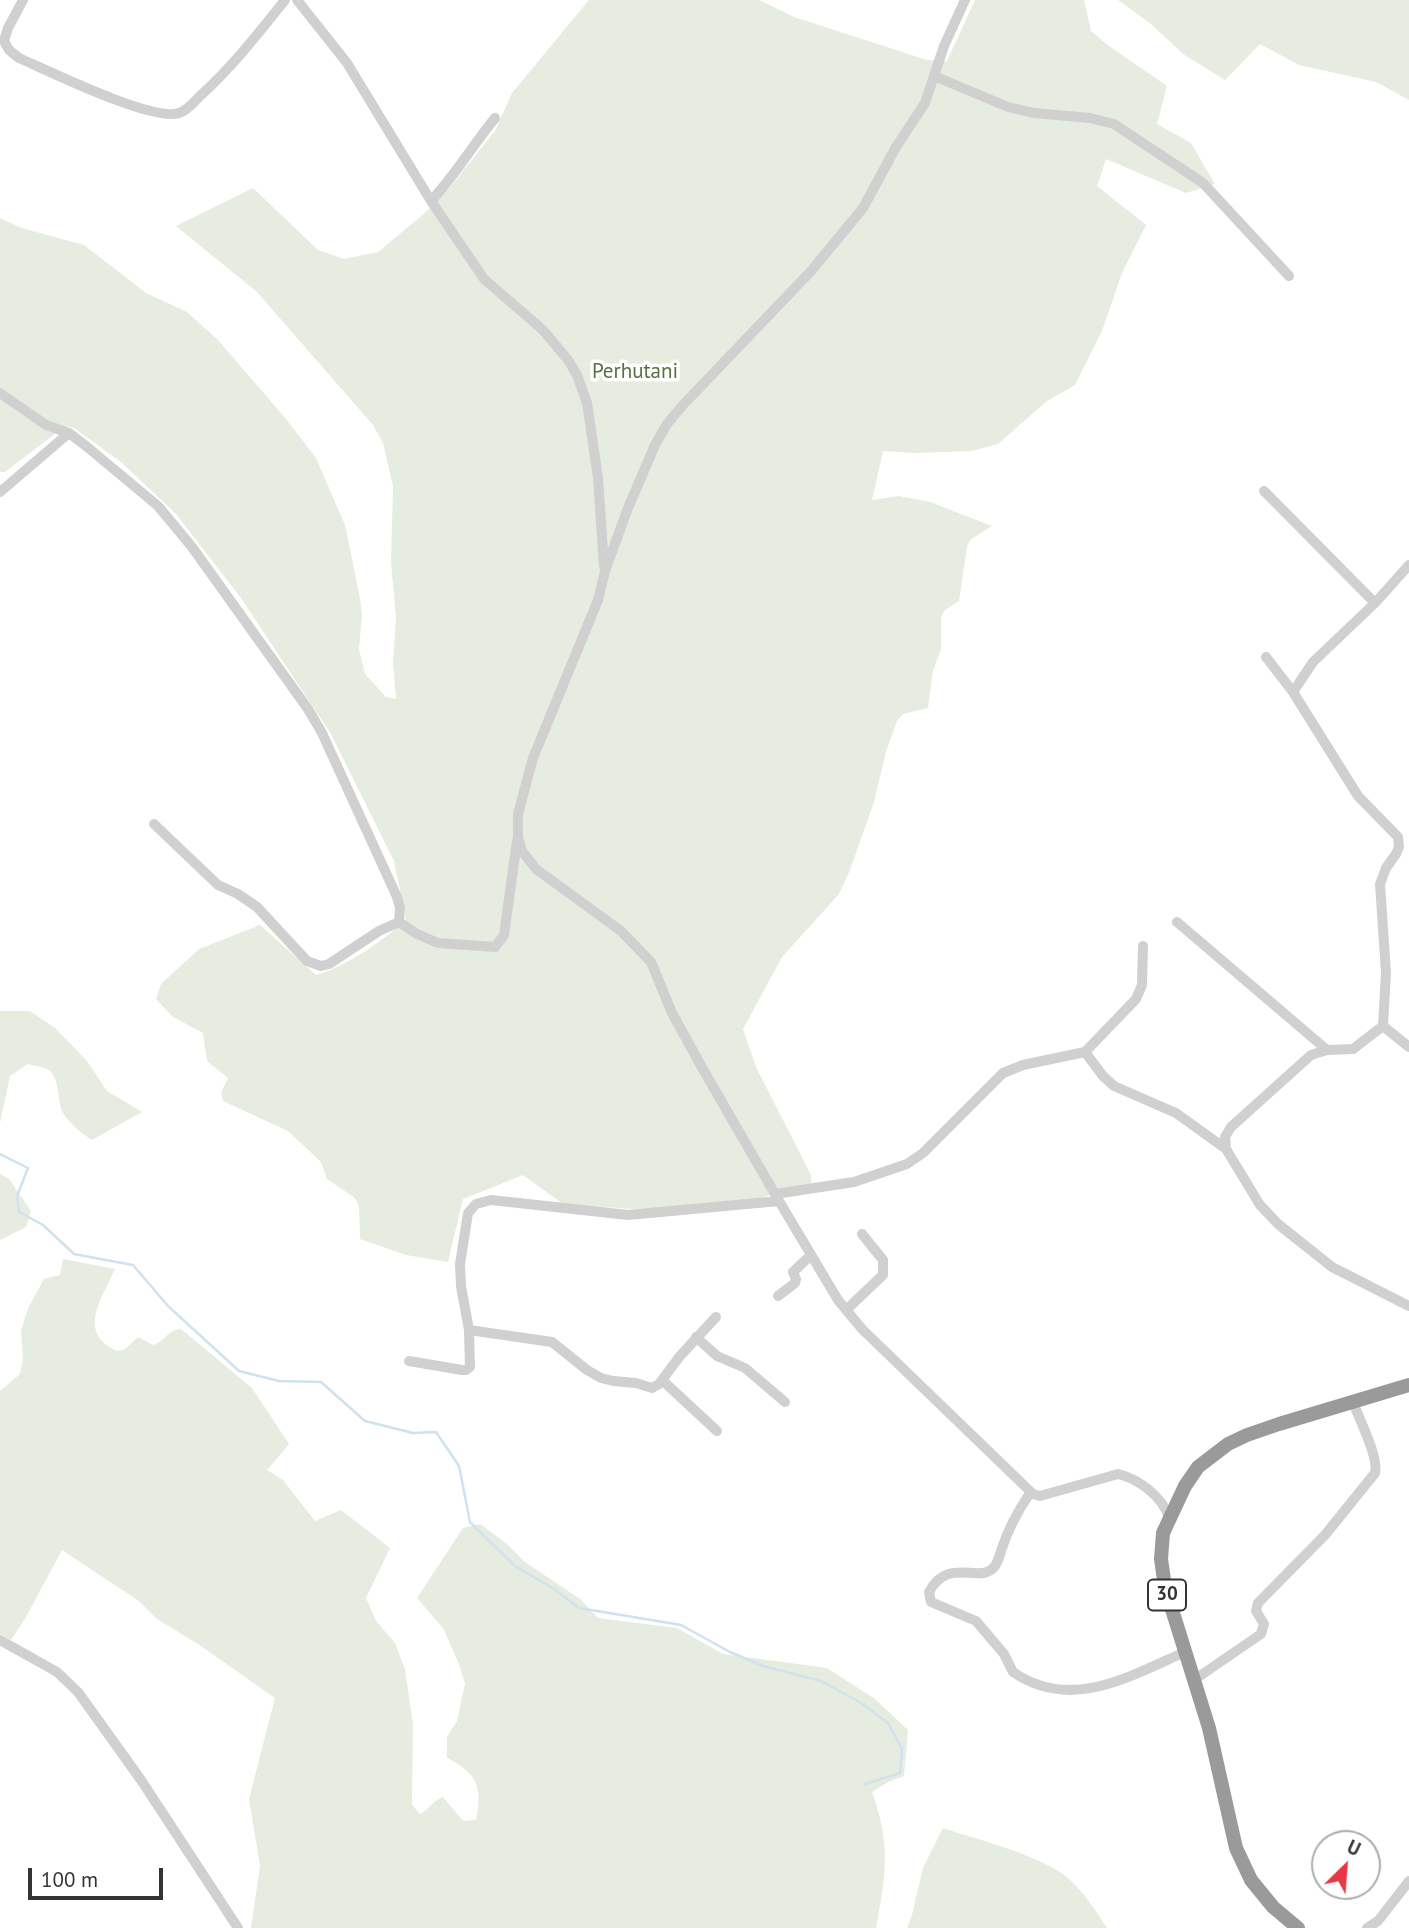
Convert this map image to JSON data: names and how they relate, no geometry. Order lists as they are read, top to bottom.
{
  "streets": {
    "highway": ["30"]
  },
  "parks": ["Perhutani"],
  "scale_bar": "100 m",
  "north": "top right"
}
